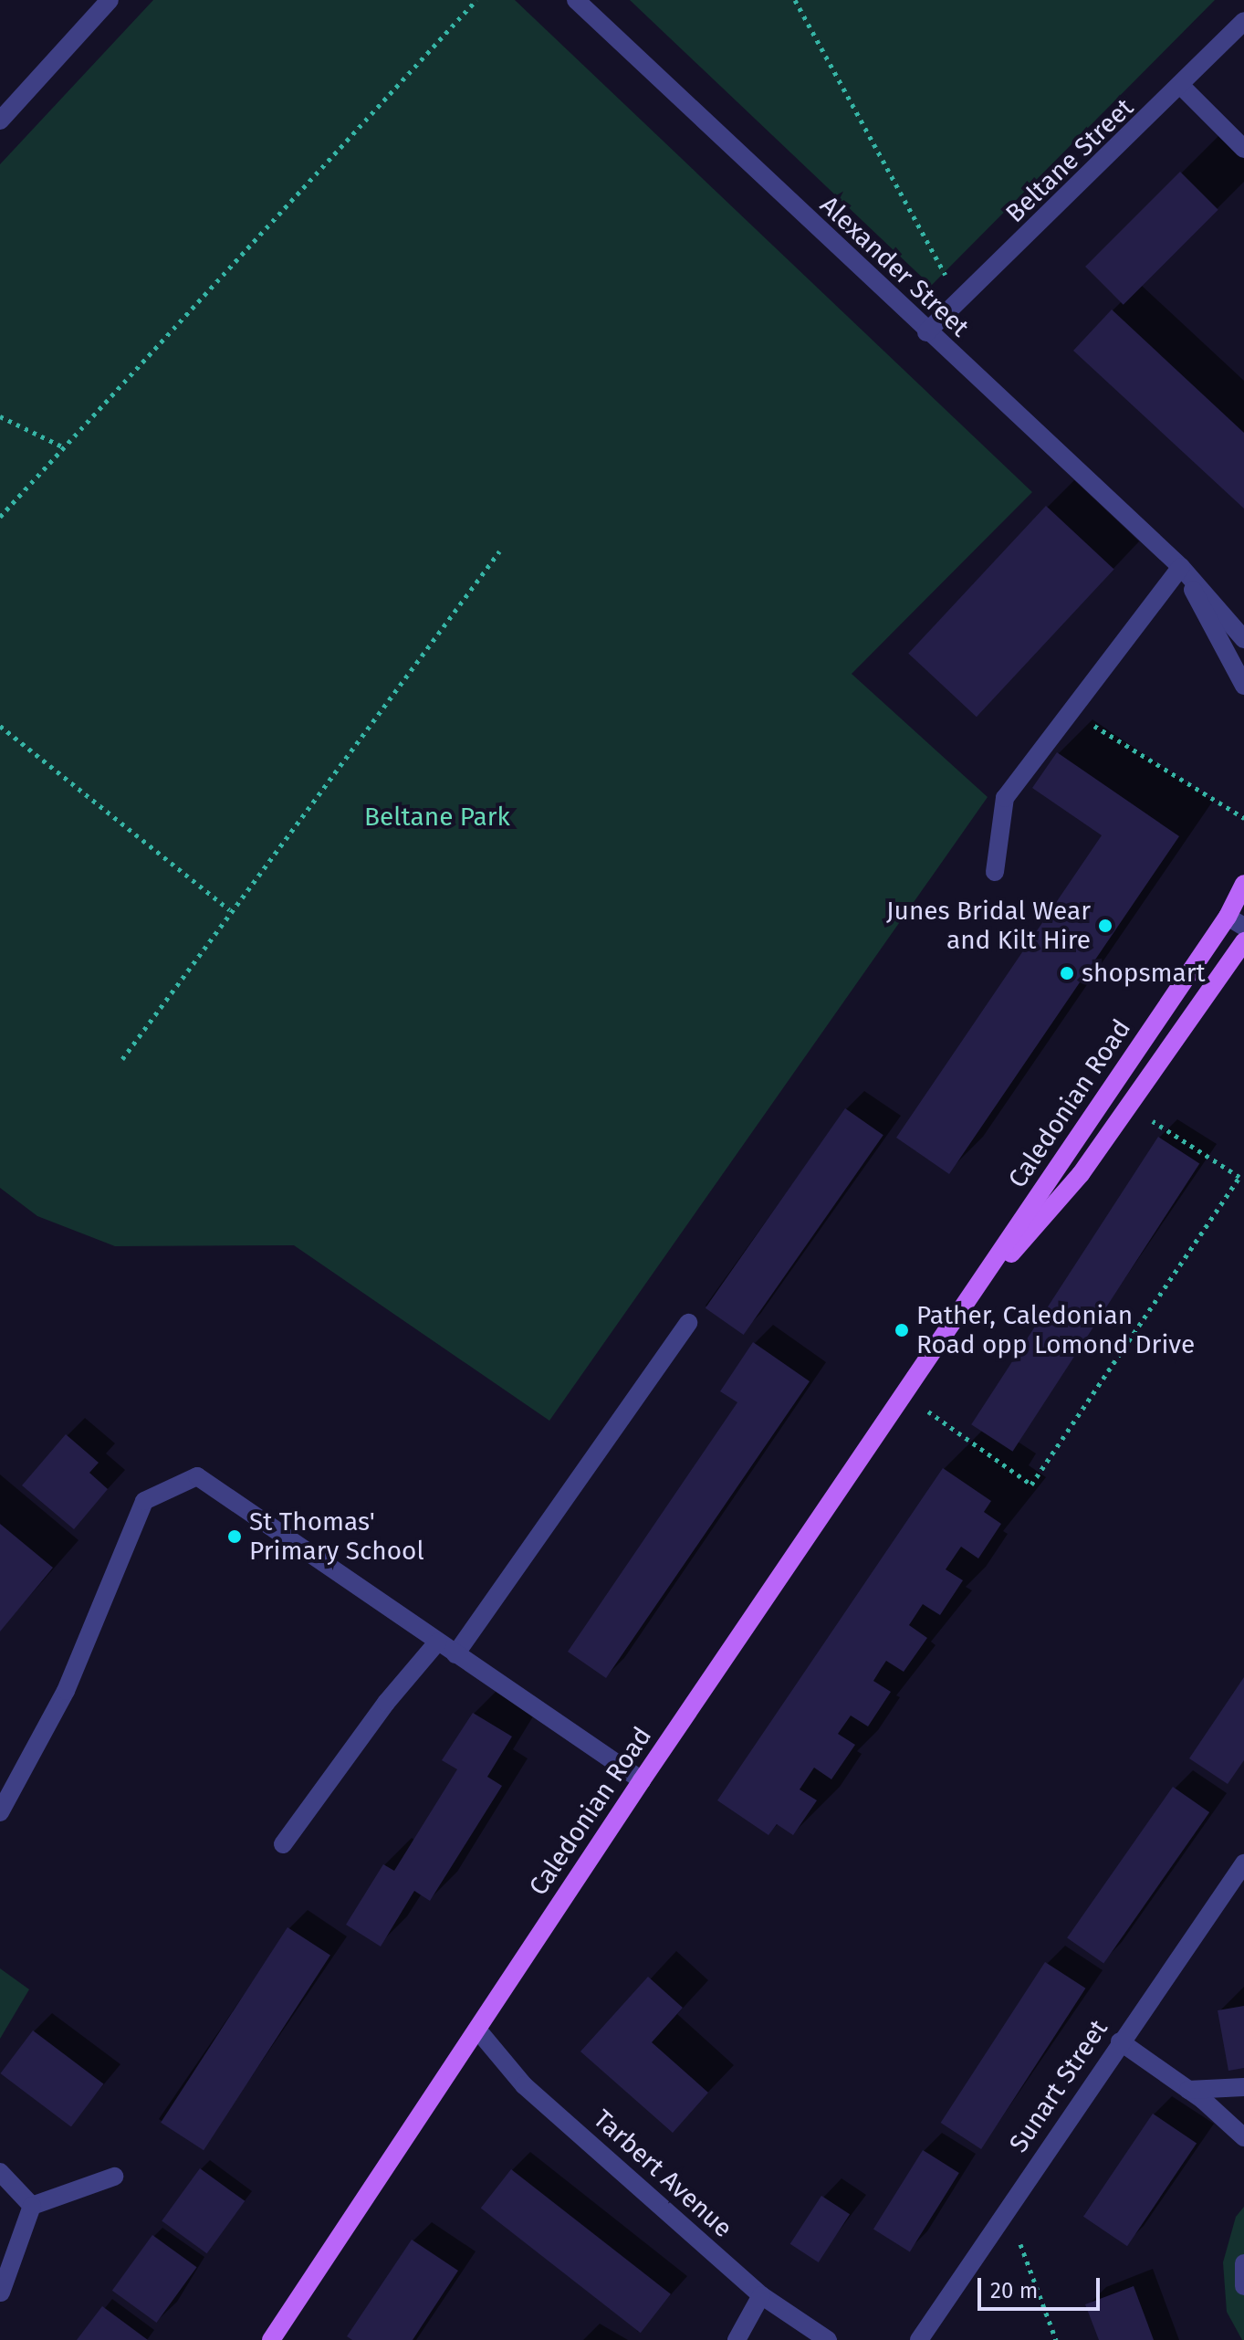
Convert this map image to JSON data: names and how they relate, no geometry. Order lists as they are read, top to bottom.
{
  "streets": {
    "main road": ["Caledonian Road"],
    "street": [
      "Beltane Street",
      "Alexander Street",
      "Sunart Street",
      "Tarbert Avenue"
    ]
  },
  "crossings": [
    ["Beltane Street", "Alexander Street"],
    ["Caledonian Road", "Tarbert Avenue"]
  ],
  "parks": ["Beltane Park"],
  "places": [
    "Junes Bridal Wear and Kilt Hire",
    "shopsmart",
    "Pather, Caledonian Road opp Lomond Drive",
    "St Thomas' Primary School"
  ],
  "scale_bar": "20 m"
}
